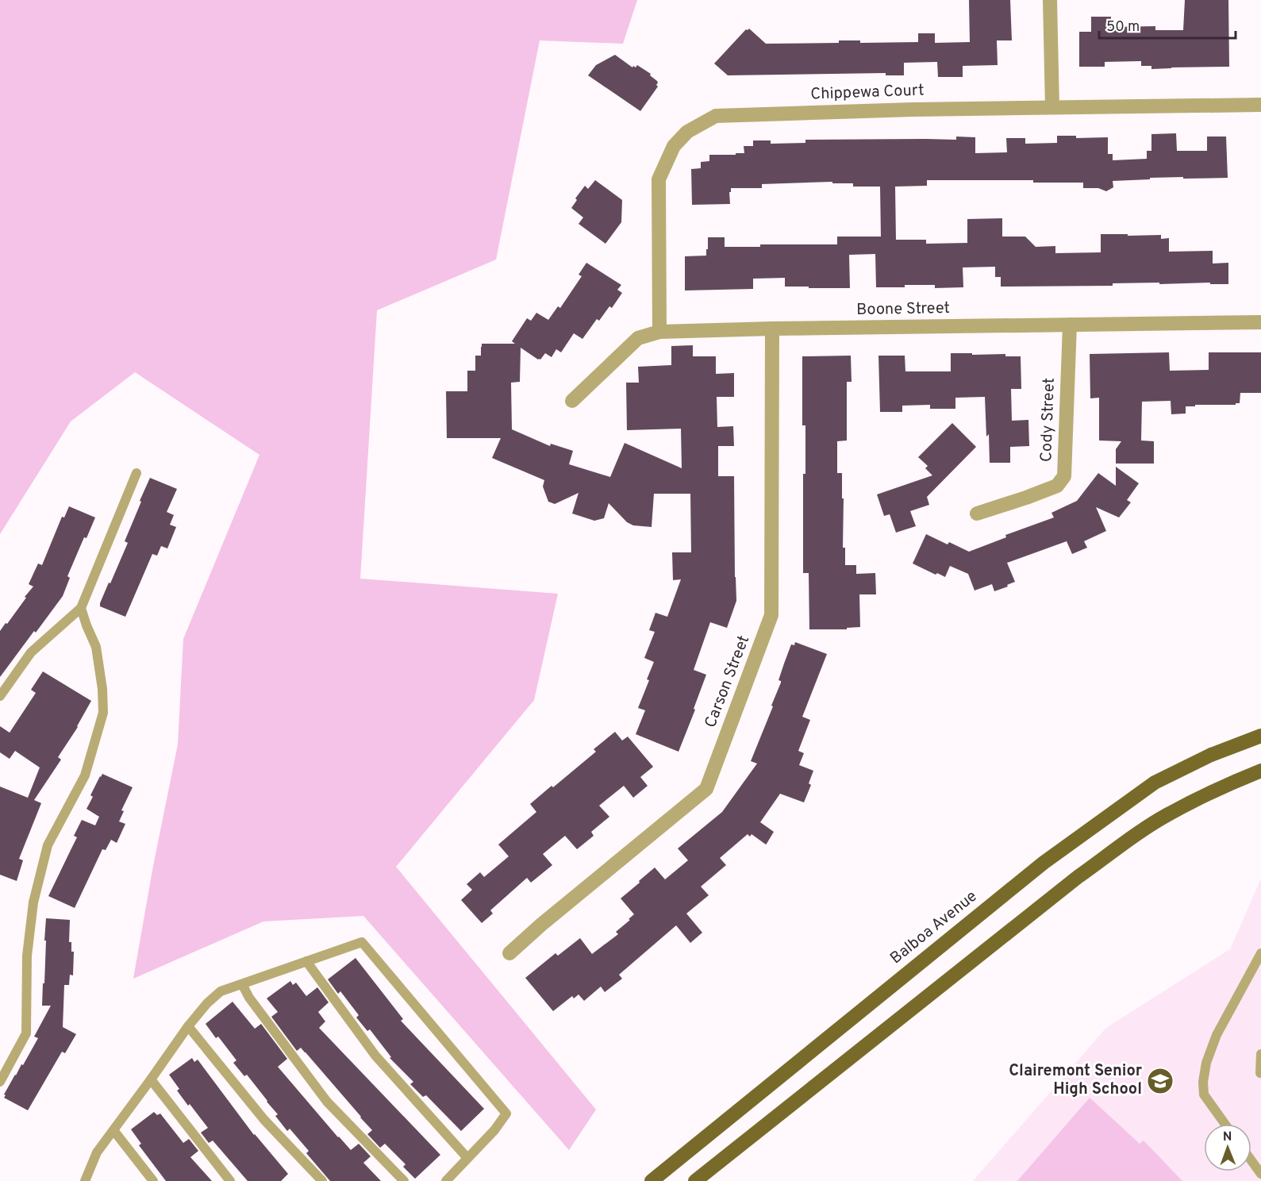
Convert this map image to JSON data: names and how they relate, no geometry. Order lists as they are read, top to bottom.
{
  "streets": {
    "main road": ["Balboa Avenue"],
    "street": [
      "Chippewa Court",
      "Boone Street",
      "Cody Street",
      "Carson Street"
    ]
  },
  "crossings": [
    ["Chippewa Court", "Boone Street"],
    ["Boone Street", "Cody Street"],
    ["Boone Street", "Carson Street"]
  ],
  "places": {
    "school or university": ["Clairemont Senior High School"]
  },
  "scale_bar": "50 m",
  "north": "top"
}
